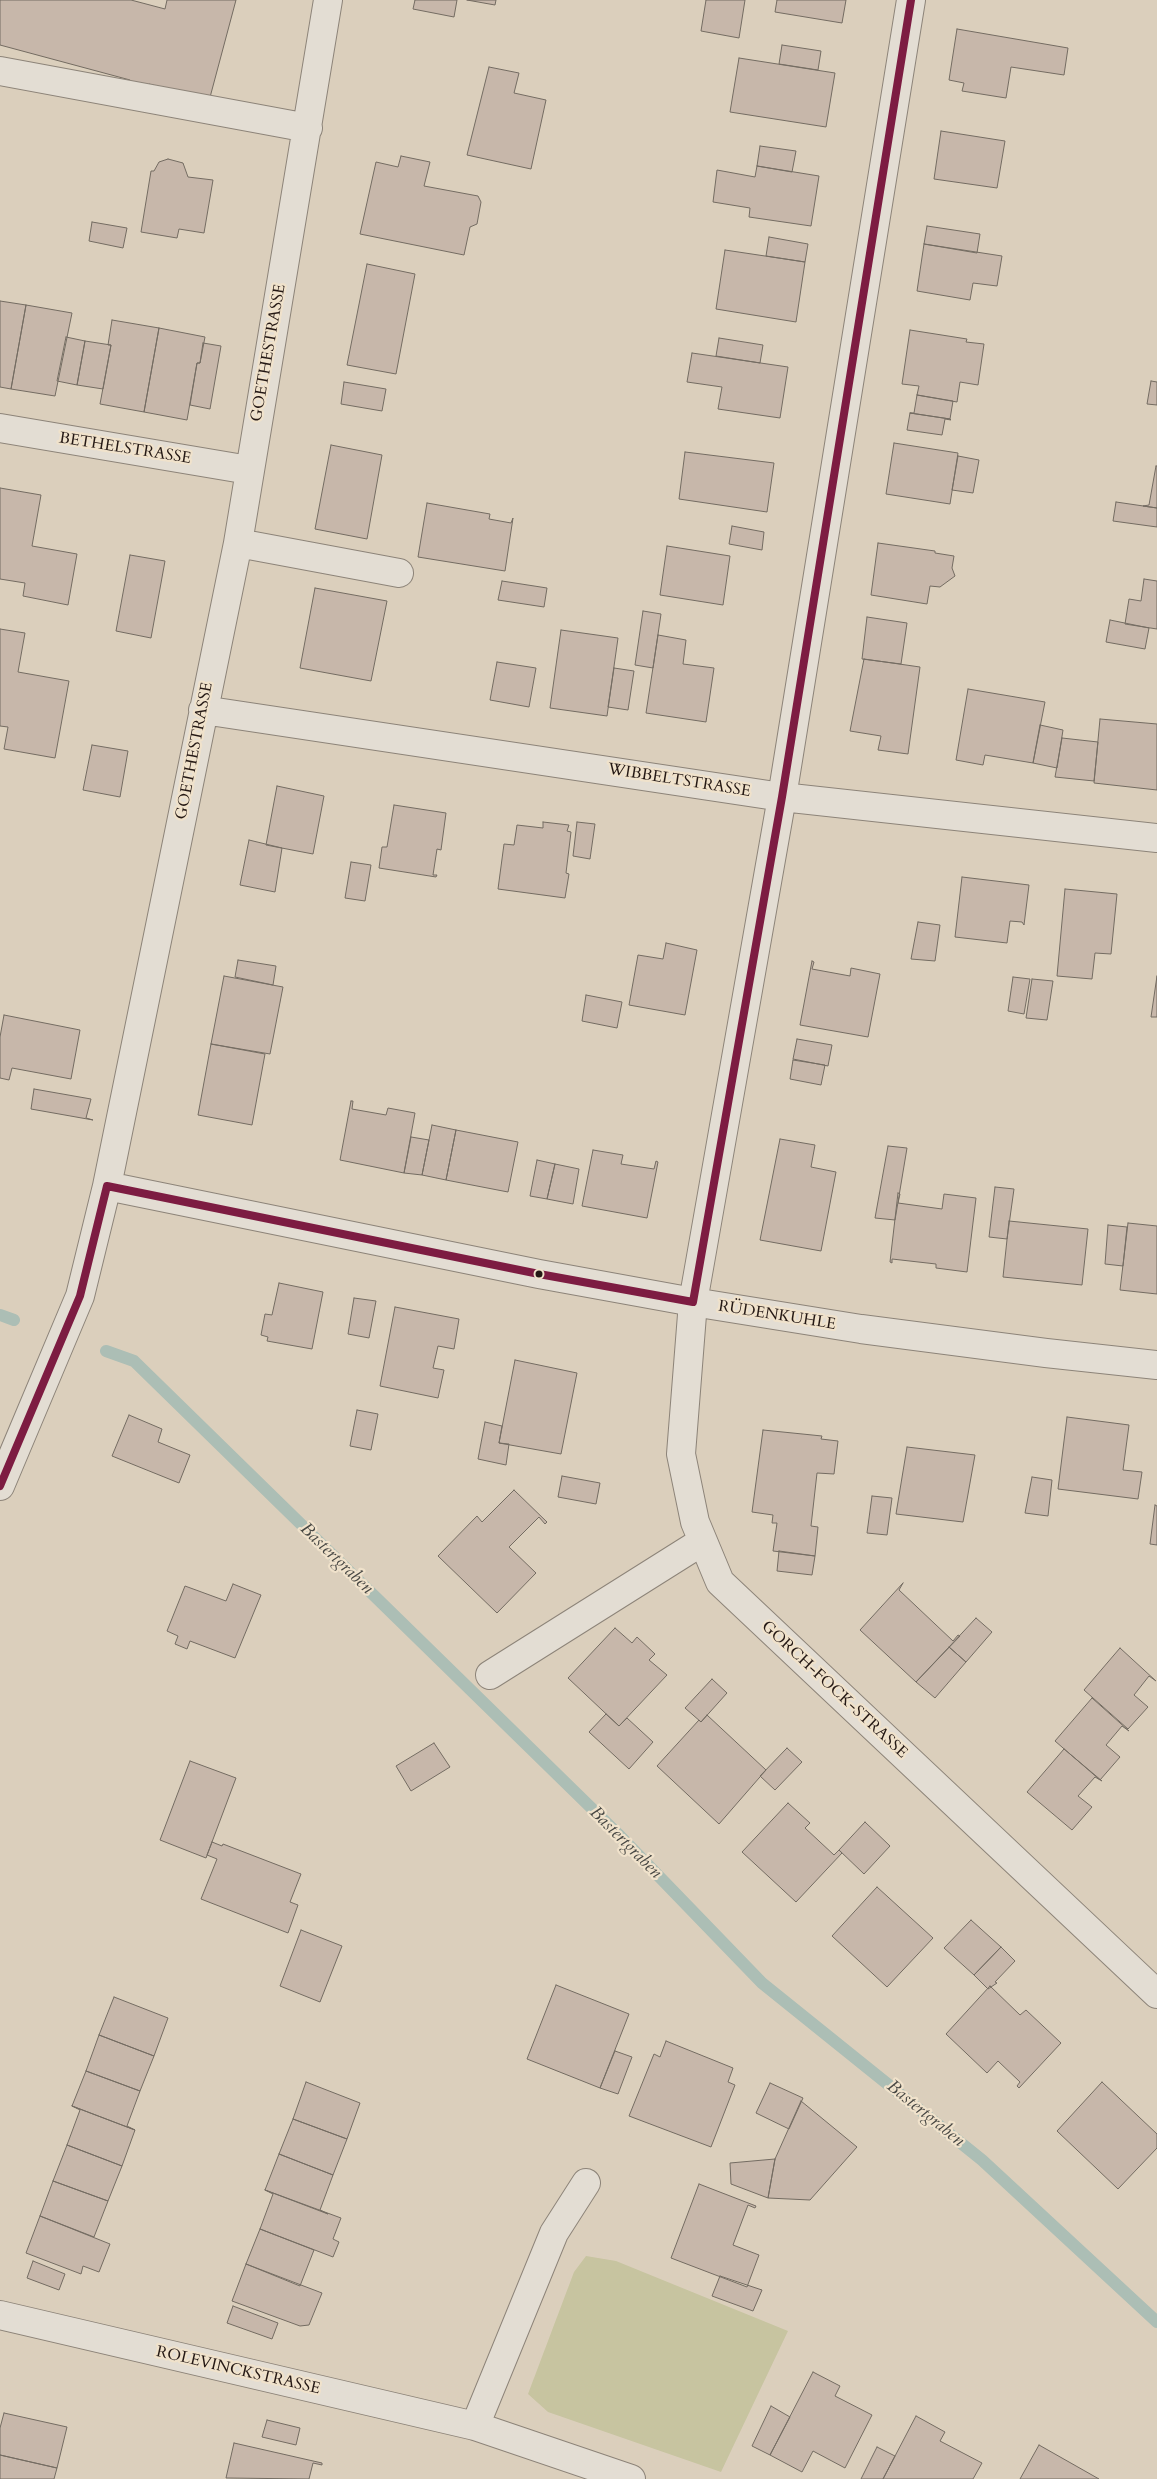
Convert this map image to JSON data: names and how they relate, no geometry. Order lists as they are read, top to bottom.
{
  "streets": {
    "street": [
      "GOETHESTRASSE",
      "BETHELSTRASSE",
      "WIBBELTSTRASSE",
      "RÜDENKUHLE",
      "GORCH-FOCK-STRASSE",
      "ROLEVINCKSTRASSE"
    ]
  },
  "crossings": [
    ["GOETHESTRASSE", "BETHELSTRASSE"],
    ["GOETHESTRASSE", "WIBBELTSTRASSE"],
    ["GOETHESTRASSE", "RÜDENKUHLE"],
    ["WIBBELTSTRASSE", "GORCH-FOCK-STRASSE"],
    ["RÜDENKUHLE", "GORCH-FOCK-STRASSE"]
  ],
  "water": ["Bastertgraben"]
}
